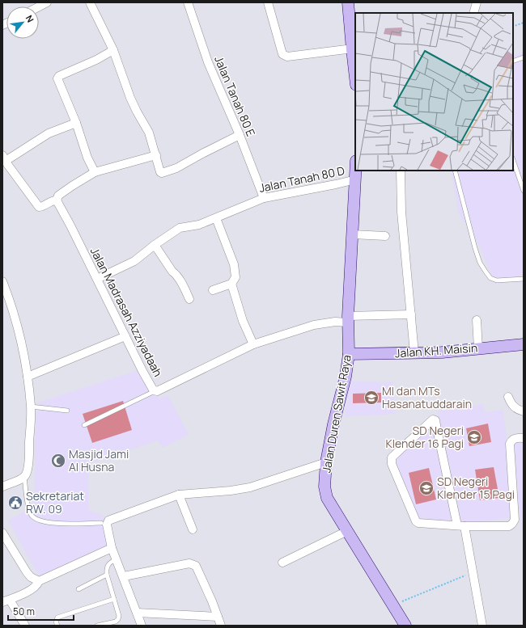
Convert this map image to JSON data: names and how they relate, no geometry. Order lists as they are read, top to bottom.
{
  "streets": {
    "street": [
      "Jalan Tanah 80 E",
      "Jalan Tanah 80 D",
      "Jalan Madrasah Azziyadaah",
      "Jalan KH. Maisin",
      "Jalan Duren Sawit Raya"
    ]
  },
  "crossings": [
    ["Jalan Tanah 80 E", "Jalan Tanah 80 D"],
    ["Jalan Tanah 80 D", "Jalan Madrasah Azziyadaah"],
    ["Jalan Tanah 80 D", "Jalan Duren Sawit Raya"],
    ["Jalan Madrasah Azziyadaah", "Jalan Duren Sawit Raya"],
    ["Jalan KH. Maisin", "Jalan Duren Sawit Raya"]
  ],
  "places": {
    "school or university": ["MI dan MTs Hasanatuddarain", "SD Negeri Klender 16 Pagi", "SD Negeri Klender 15 Pagi"],
    "mosque": ["Masjid Jami Al Husna"],
    "public building": ["Sekretariat RW. 09"]
  },
  "scale_bar": "50 m",
  "north": "top right"
}
